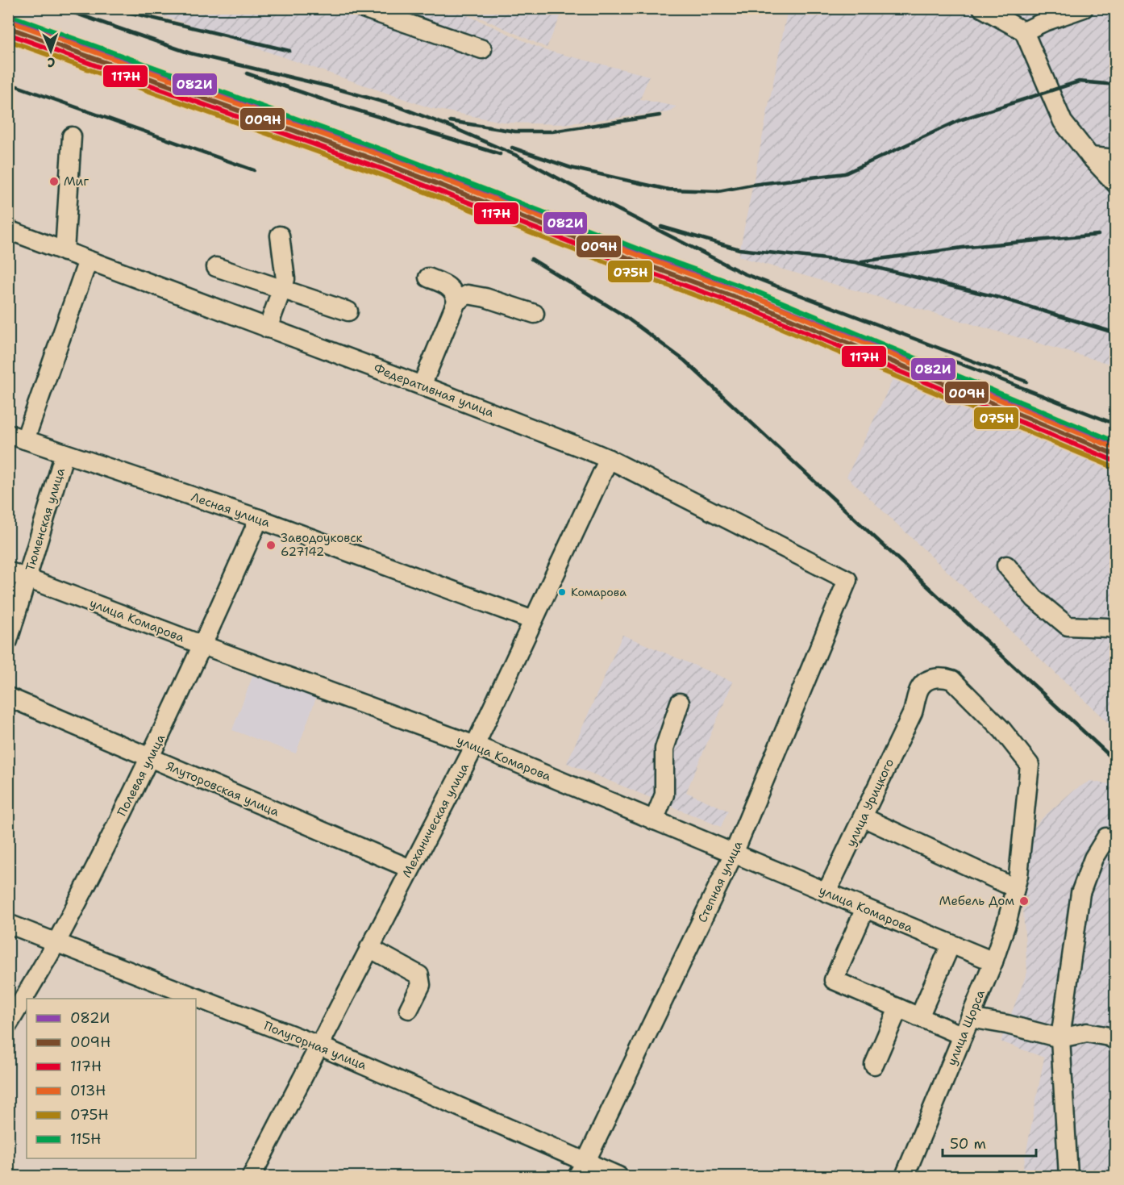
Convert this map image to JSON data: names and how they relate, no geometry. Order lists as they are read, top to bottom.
{
  "streets": {
    "street": [
      "Федеративная улица",
      "Лесная улица",
      "Тюменская улица",
      "улица Комарова",
      "Полевая улица",
      "Ялуторовская улица",
      "улица Урицкого",
      "Механическая улица",
      "Степная улица",
      "улица Щорса",
      "Полугорная улица"
    ]
  },
  "crossings": [
    ["Федеративная улица", "Механическая улица"],
    ["Федеративная улица", "Степная улица"],
    ["Лесная улица", "Тюменская улица"],
    ["Лесная улица", "Полевая улица"],
    ["Лесная улица", "Механическая улица"],
    ["Тюменская улица", "улица Комарова"],
    ["улица Комарова", "Полевая улица"],
    ["улица Комарова", "улица Урицкого"],
    ["улица Комарова", "Механическая улица"],
    ["улица Комарова", "Степная улица"],
    ["улица Комарова", "улица Щорса"],
    ["Полевая улица", "Ялуторовская улица"],
    ["Полевая улица", "Полугорная улица"],
    ["Ялуторовская улица", "Механическая улица"],
    ["улица Урицкого", "улица Щорса"],
    ["Механическая улица", "Полугорная улица"],
    ["Степная улица", "Полугорная улица"]
  ],
  "places": [
    "Миг",
    "Заводоуковск 627142",
    "Комарова",
    "Мебель Дом"
  ],
  "lines": [
    "transit line 115Н",
    "transit line 082И",
    "transit line 013Н",
    "transit line 009Н",
    "transit line 117Н",
    "transit line 075Н"
  ],
  "legend": [
    "082И",
    "009Н",
    "117Н",
    "013Н",
    "075Н",
    "115Н"
  ],
  "scale_bar": "50 m",
  "north": "bottom"
}
